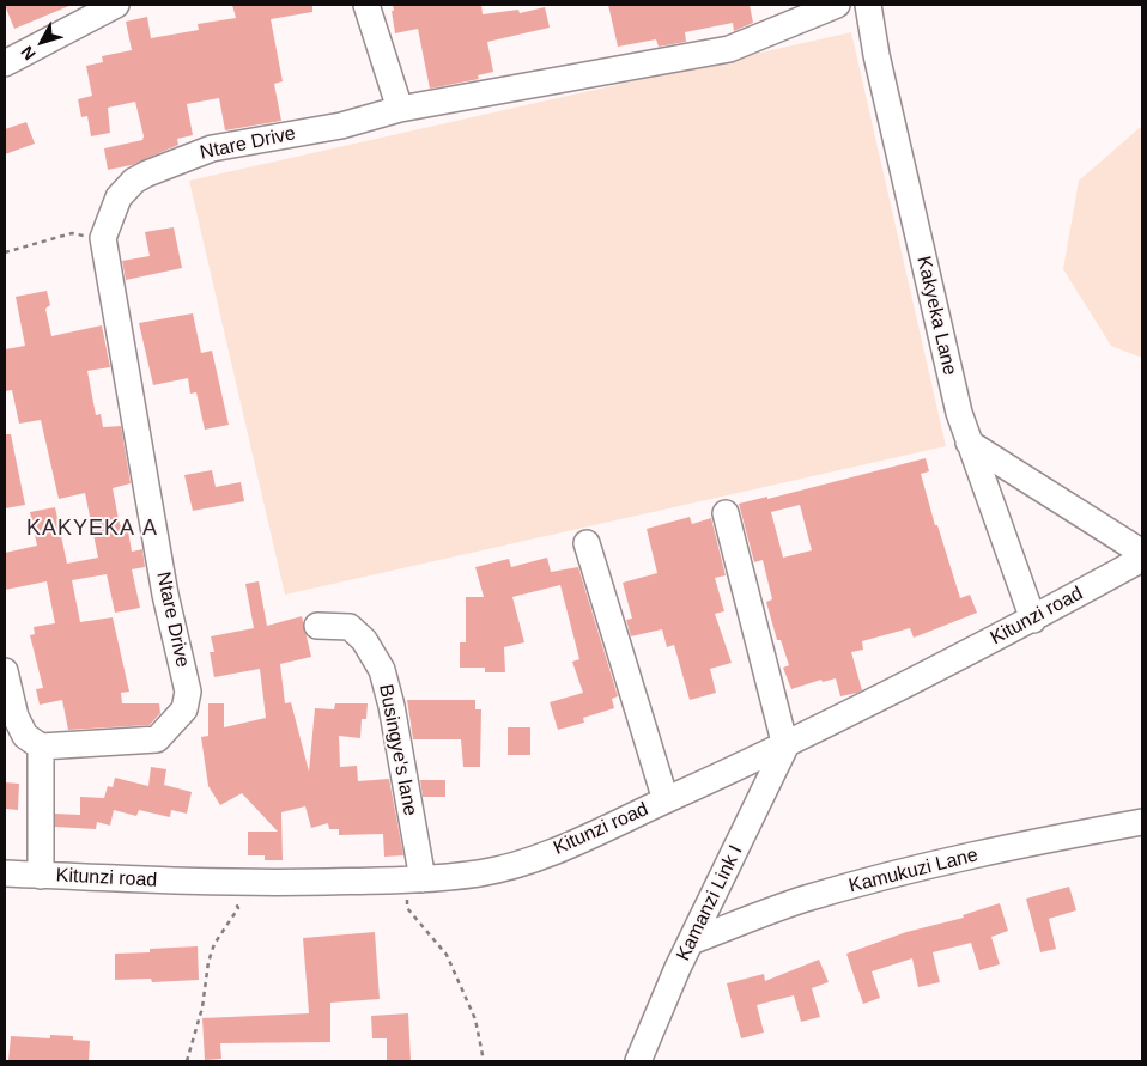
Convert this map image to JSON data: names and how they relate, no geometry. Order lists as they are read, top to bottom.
{
  "streets": {
    "street": [
      "Ntare Drive",
      "Kakyeka Lane",
      "Kitunzi road",
      "Busingye's lane",
      "Kamukuzi Lane",
      "Kamanzi Link I"
    ]
  },
  "crossings": [
    ["Kakyeka Lane", "Kitunzi road"],
    ["Kitunzi road", "Busingye's lane"],
    ["Kitunzi road", "Kamanzi Link I"],
    ["Kamukuzi Lane", "Kamanzi Link I"]
  ],
  "districts": ["KAKYEKA A"],
  "north": "bottom left"
}
